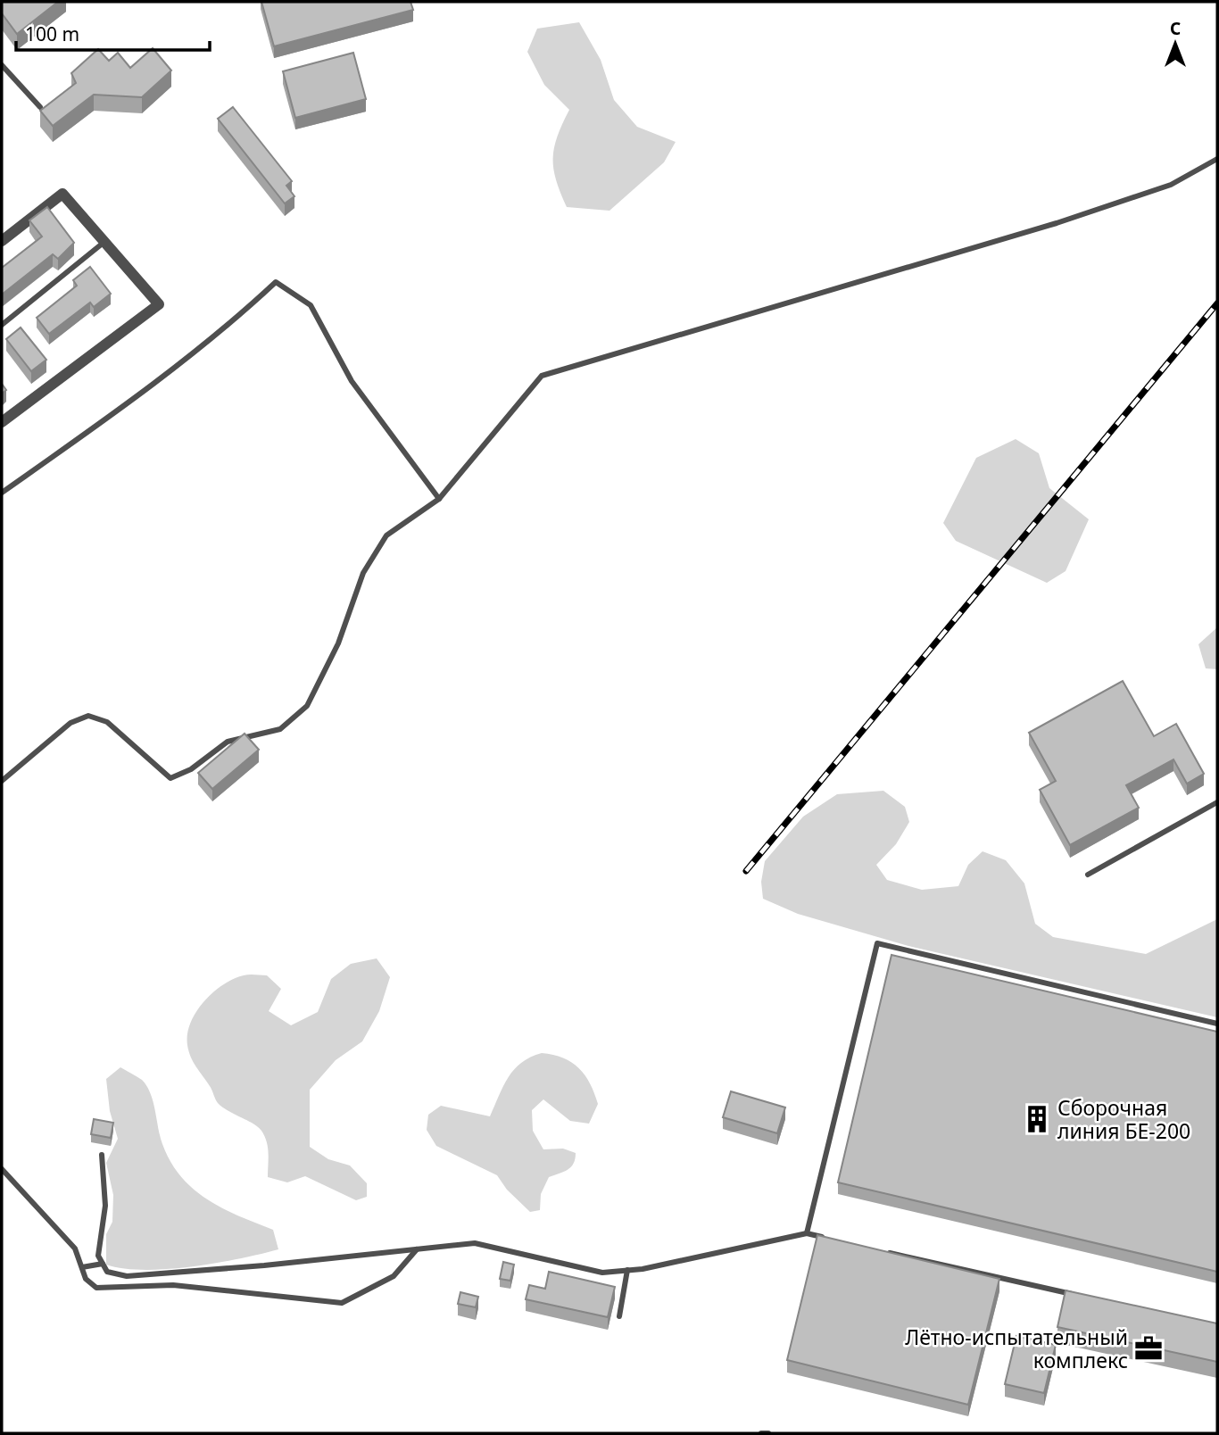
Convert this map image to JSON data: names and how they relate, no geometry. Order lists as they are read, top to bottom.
{
  "places": {
    "building": ["Сборочная линия БЕ-200"],
    "office": ["Лётно-испытательный комплекс"]
  },
  "scale_bar": "100 m",
  "north": "top"
}
